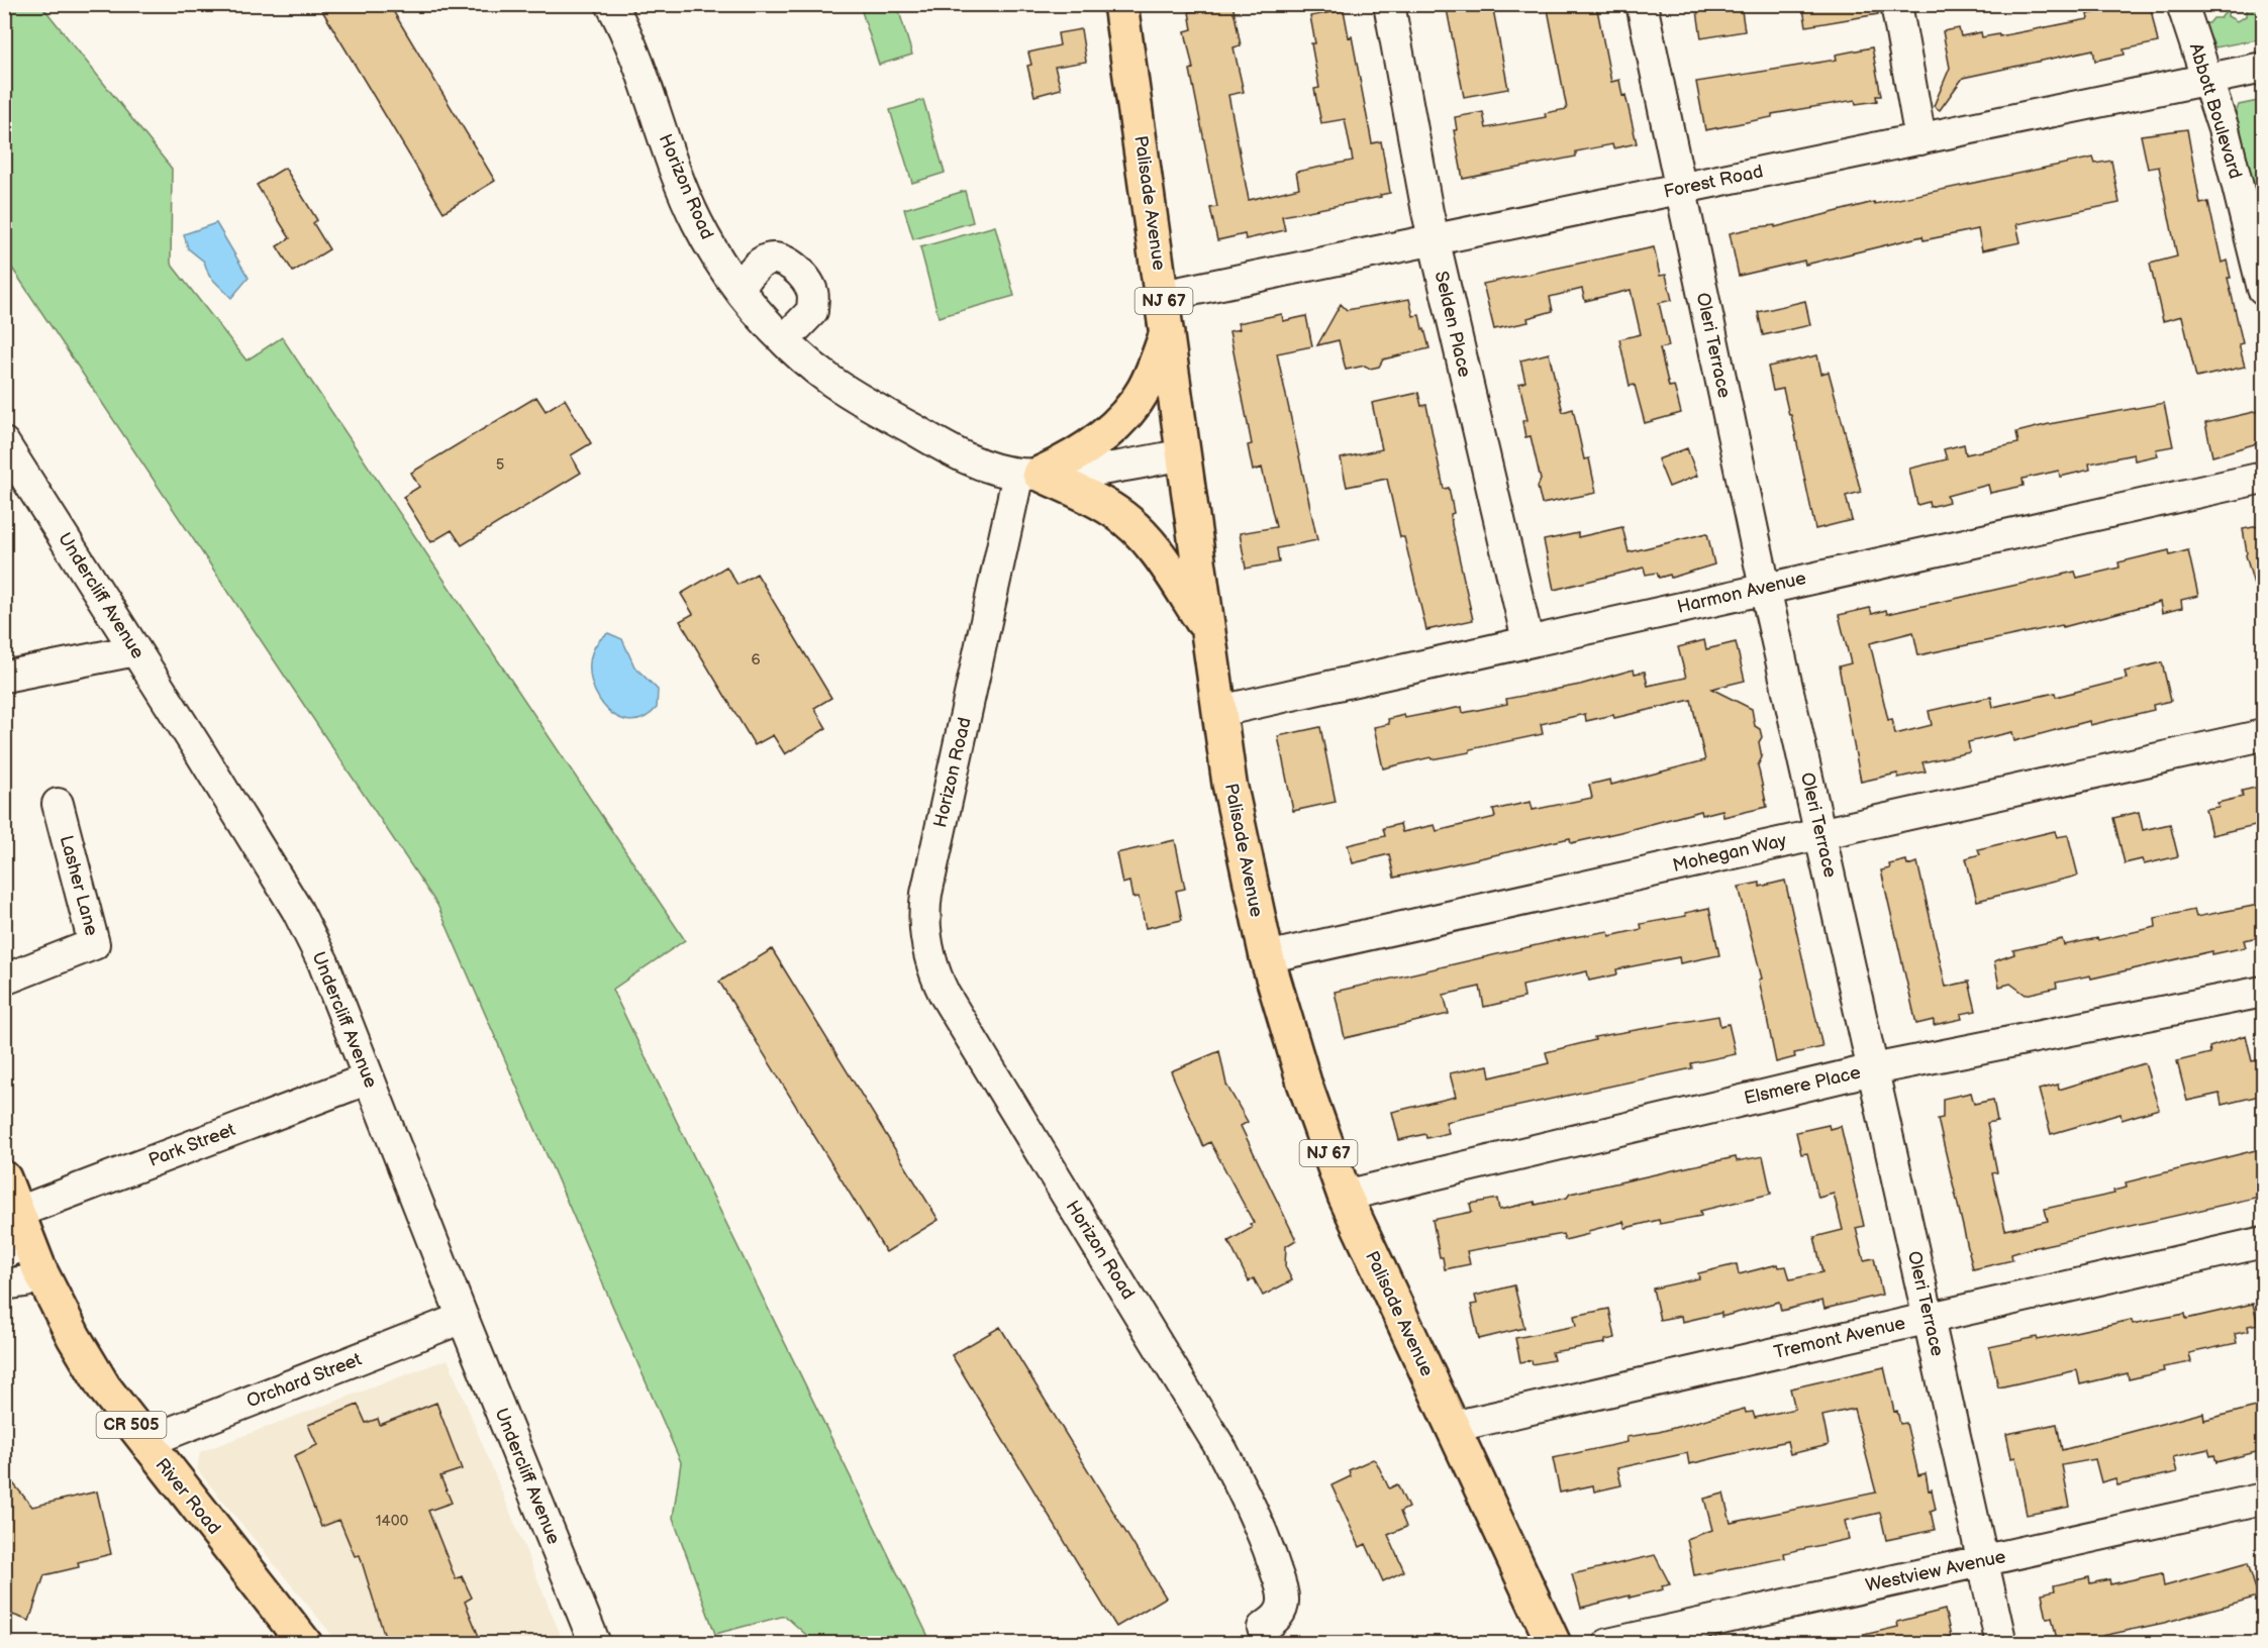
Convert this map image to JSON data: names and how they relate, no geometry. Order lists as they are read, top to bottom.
{
  "streets": {
    "main road": [
      "Palisade Avenue",
      "NJ 67",
      "CR 505",
      "River Road"
    ],
    "street": [
      "Abbott Boulevard",
      "Forest Road",
      "Horizon Road",
      "Selden Place",
      "Oleri Terrace",
      "Harmon Avenue",
      "Undercliff Avenue",
      "Mohegan Way",
      "Lasher Lane",
      "Elsmere Place",
      "Park Street",
      "Tremont Avenue",
      "Orchard Street",
      "Westview Avenue"
    ]
  },
  "crossings": [
    ["Abbott Boulevard", "Forest Road"],
    ["Forest Road", "Palisade Avenue"],
    ["Forest Road", "Selden Place"],
    ["Forest Road", "Oleri Terrace"],
    ["Palisade Avenue", "Harmon Avenue"],
    ["Palisade Avenue", "Mohegan Way"],
    ["Palisade Avenue", "Elsmere Place"],
    ["Palisade Avenue", "Tremont Avenue"],
    ["Selden Place", "Harmon Avenue"],
    ["Oleri Terrace", "Harmon Avenue"],
    ["Oleri Terrace", "Mohegan Way"],
    ["Oleri Terrace", "Elsmere Place"],
    ["Oleri Terrace", "Tremont Avenue"],
    ["Oleri Terrace", "Westview Avenue"],
    ["Undercliff Avenue", "Park Street"],
    ["Undercliff Avenue", "Orchard Street"],
    ["Park Street", "River Road"],
    ["Orchard Street", "River Road"]
  ],
  "house_numbers": ["5", "6", "1400"]
}
